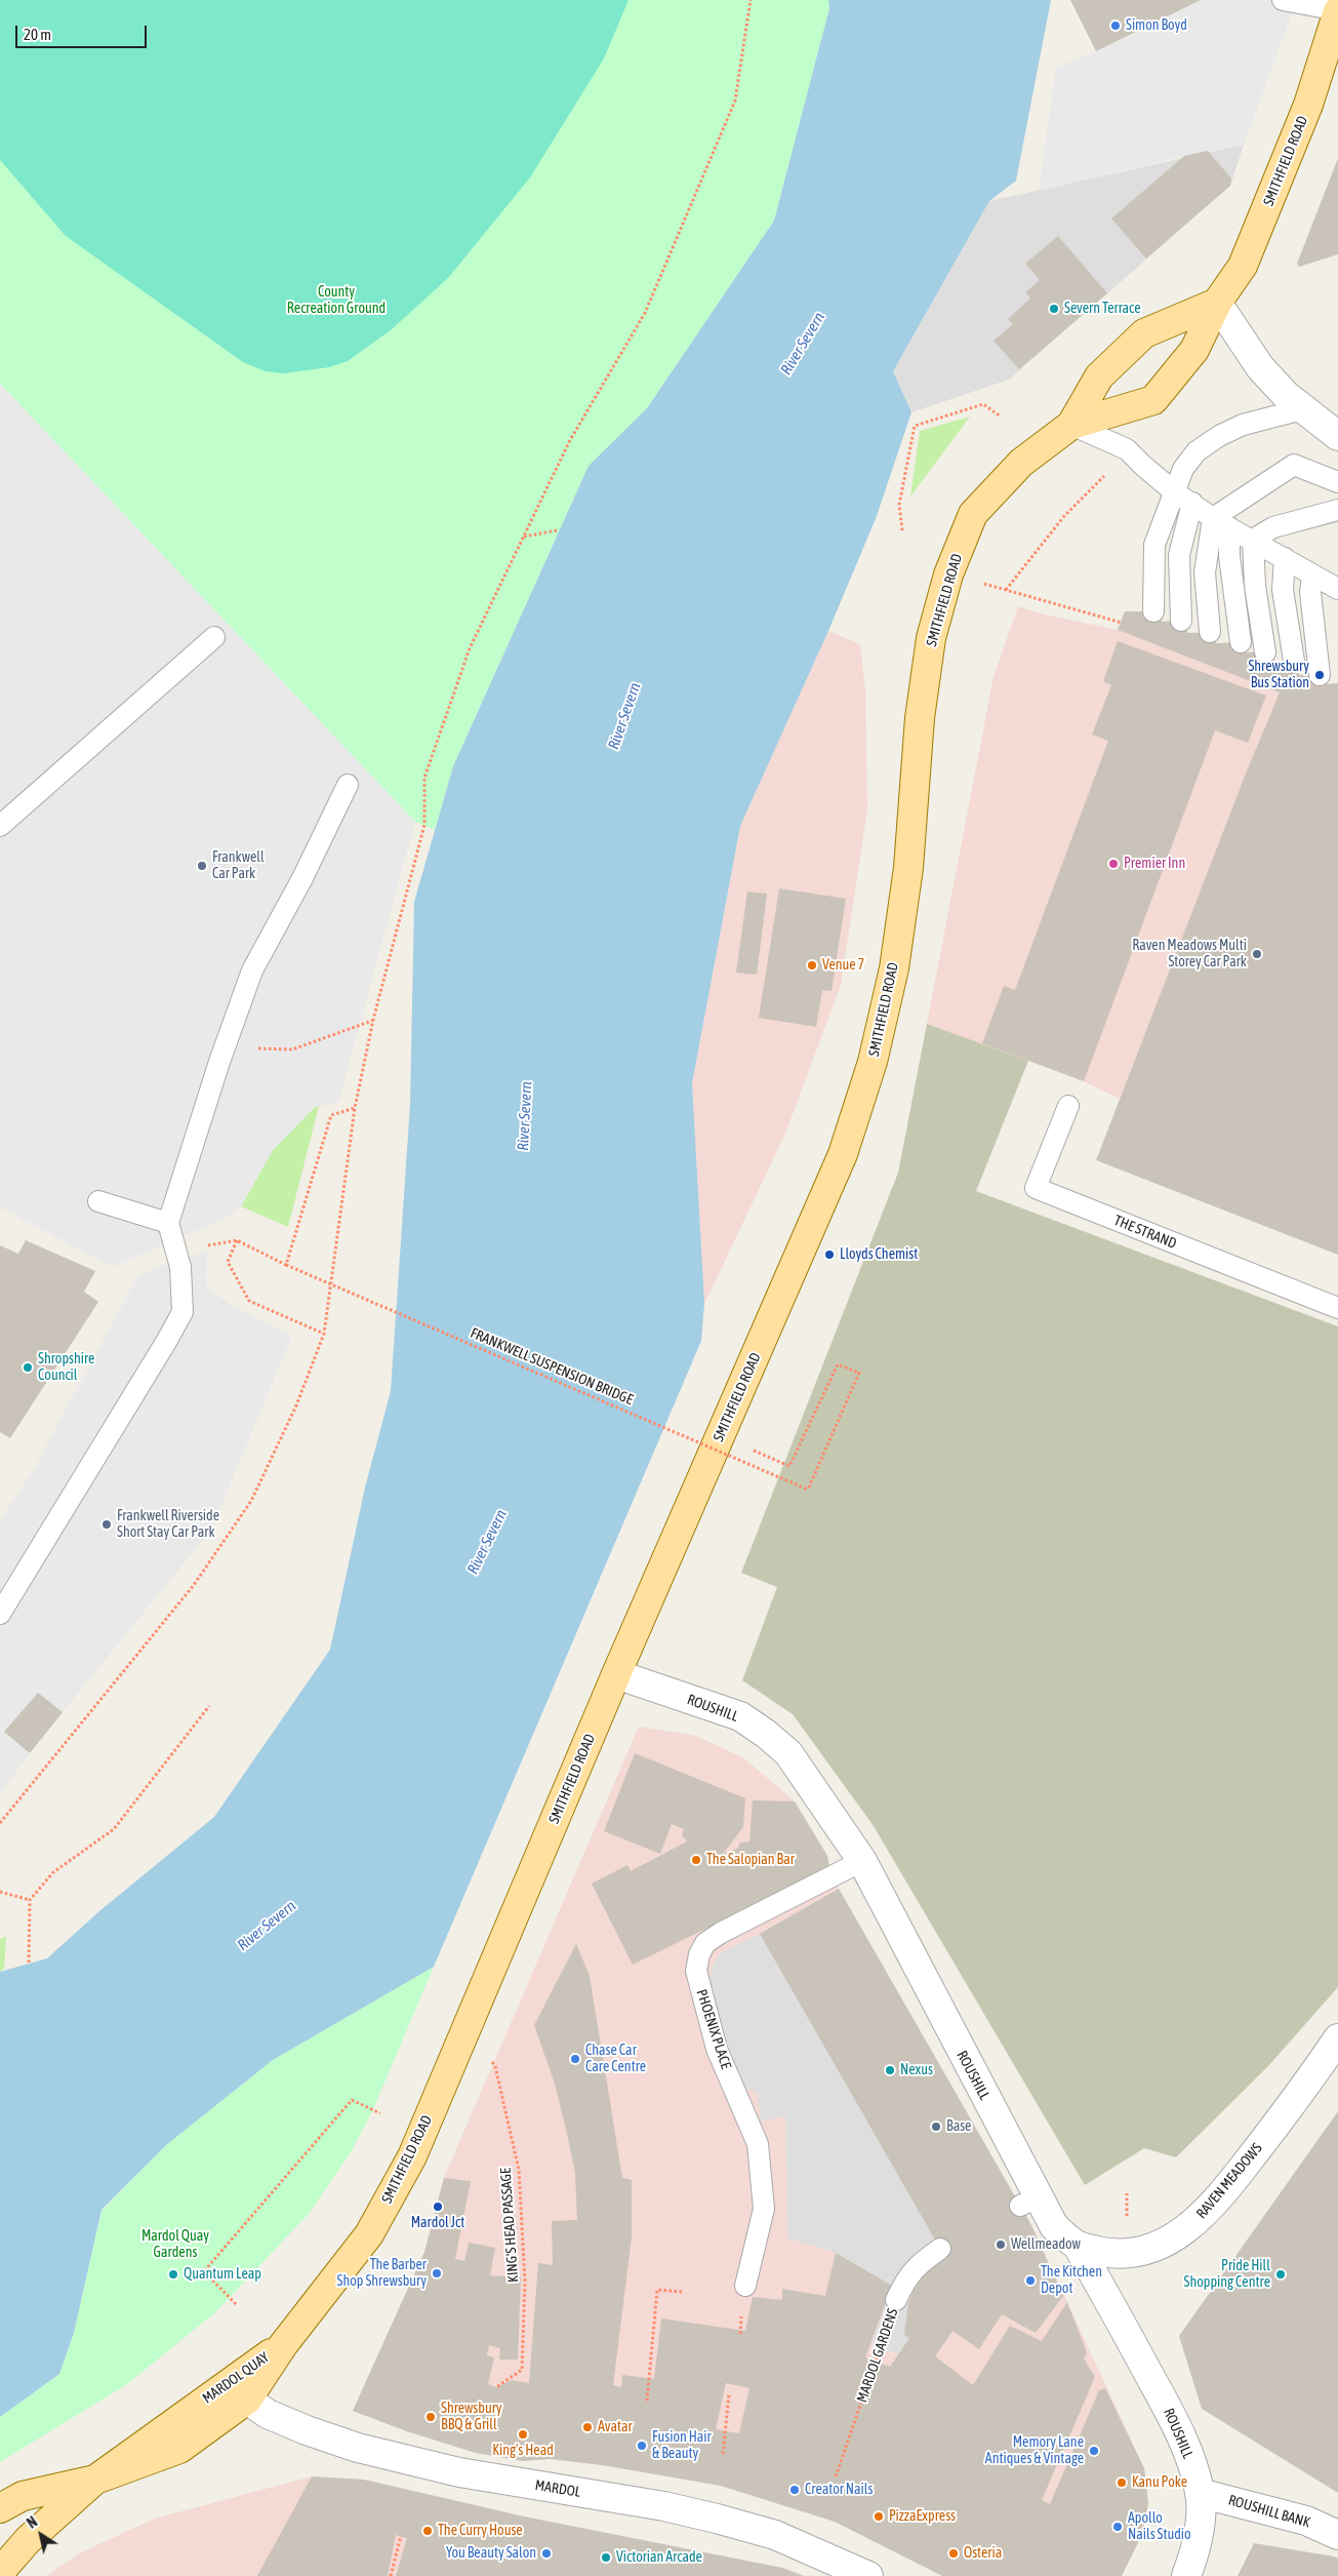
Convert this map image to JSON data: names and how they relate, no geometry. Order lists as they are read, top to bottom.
{
  "streets": {
    "main road": ["SMITHFIELD ROAD", "MARDOL QUAY"],
    "street": [
      "ROUSHILL",
      "RAVEN MEADOWS",
      "MARDOL",
      "ROUSHILL BANK"
    ],
    "lane": ["THE STRAND", "PHOENIX PLACE", "MARDOL GARDENS"],
    "path": ["FRANKWELL SUSPENSION BRIDGE", "KING'S HEAD PASSAGE"]
  },
  "crossings": [
    ["SMITHFIELD ROAD", "ROUSHILL"],
    ["SMITHFIELD ROAD", "MARDOL QUAY"],
    ["ROUSHILL", "PHOENIX PLACE"],
    ["ROUSHILL", "RAVEN MEADOWS"],
    ["ROUSHILL", "ROUSHILL BANK"],
    ["MARDOL QUAY", "MARDOL"]
  ],
  "water": ["River Severn"],
  "parks": ["County Recreation Ground", "Mardol Quay Gardens"],
  "places": [
    "Simon Boyd",
    "Severn Terrace",
    "Shrewsbury Bus Station",
    "Premier Inn",
    "Frankwell Car Park",
    "Raven Meadows Multi Storey Car Park",
    "Venue 7",
    "Lloyds Chemist",
    "Shropshire Council",
    "Frankwell Riverside Short Stay Car Park",
    "The Salopian Bar",
    "Chase Car Care Centre",
    "Nexus",
    "Base",
    "Mardol Jct",
    "Wellmeadow",
    "The Barber Shop Shrewsbury",
    "Quantum Leap",
    "Pride Hill Shopping Centre",
    "The Kitchen Depot",
    "Shrewsbury BBQ & Grill",
    "Avatar",
    "King's Head",
    "Fusion Hair & Beauty",
    "Memory Lane Antiques & Vintage",
    "Kanu Poke",
    "Creator Nails",
    "PizzaExpress",
    "Apollo Nails Studio",
    "The Curry House",
    "You Beauty Salon",
    "Osteria",
    "Victorian Arcade"
  ],
  "scale_bar": "20 m",
  "north": "top left"
}
